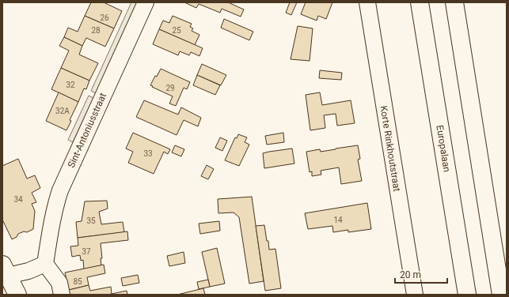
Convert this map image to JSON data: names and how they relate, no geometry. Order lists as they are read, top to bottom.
{
  "streets": {
    "main road": ["Europalaan"],
    "street": ["Sint-Antoniusstraat", "Korte Rinkhoutstraat"]
  },
  "house_numbers": [
    "26",
    "28",
    "25",
    "32",
    "29",
    "32A",
    "33",
    "34",
    "14",
    "35",
    "37",
    "85"
  ],
  "scale_bar": "20 m"
}
